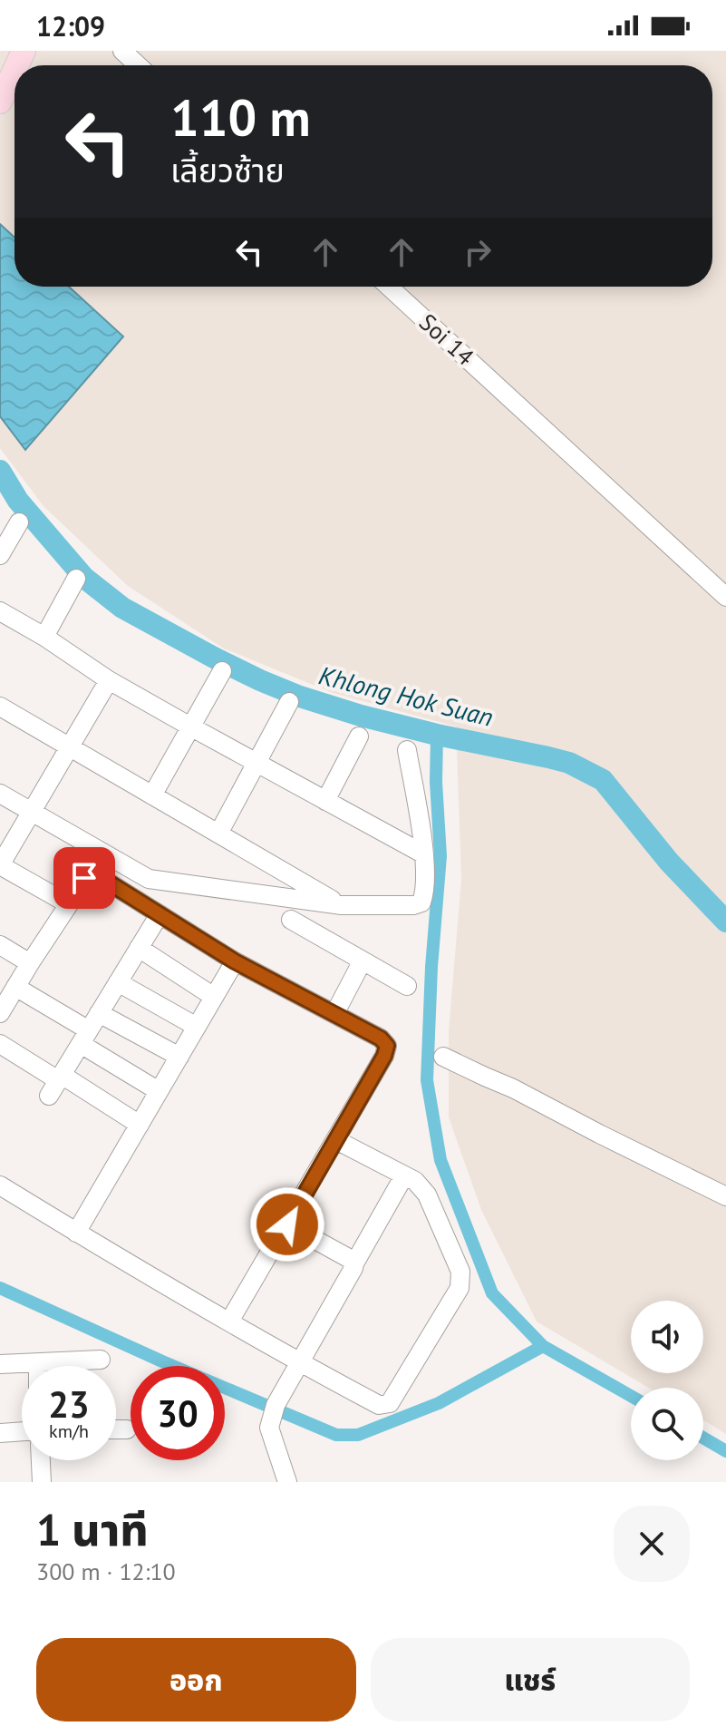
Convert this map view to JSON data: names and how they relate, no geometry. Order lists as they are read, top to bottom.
{
  "streets": {
    "street": ["Soi 14"]
  },
  "water": ["Khlong Hok Suan"],
  "page": {
    "status": "12:09",
    "turn": ["110 m", "เลี้ยวซ้าย"],
    "speed": "23 km/h",
    "limit": "30",
    "heading": ["1 นาที", "300 m · 12:10"],
    "buttons": ["ออก", "แชร์"]
  }
}
